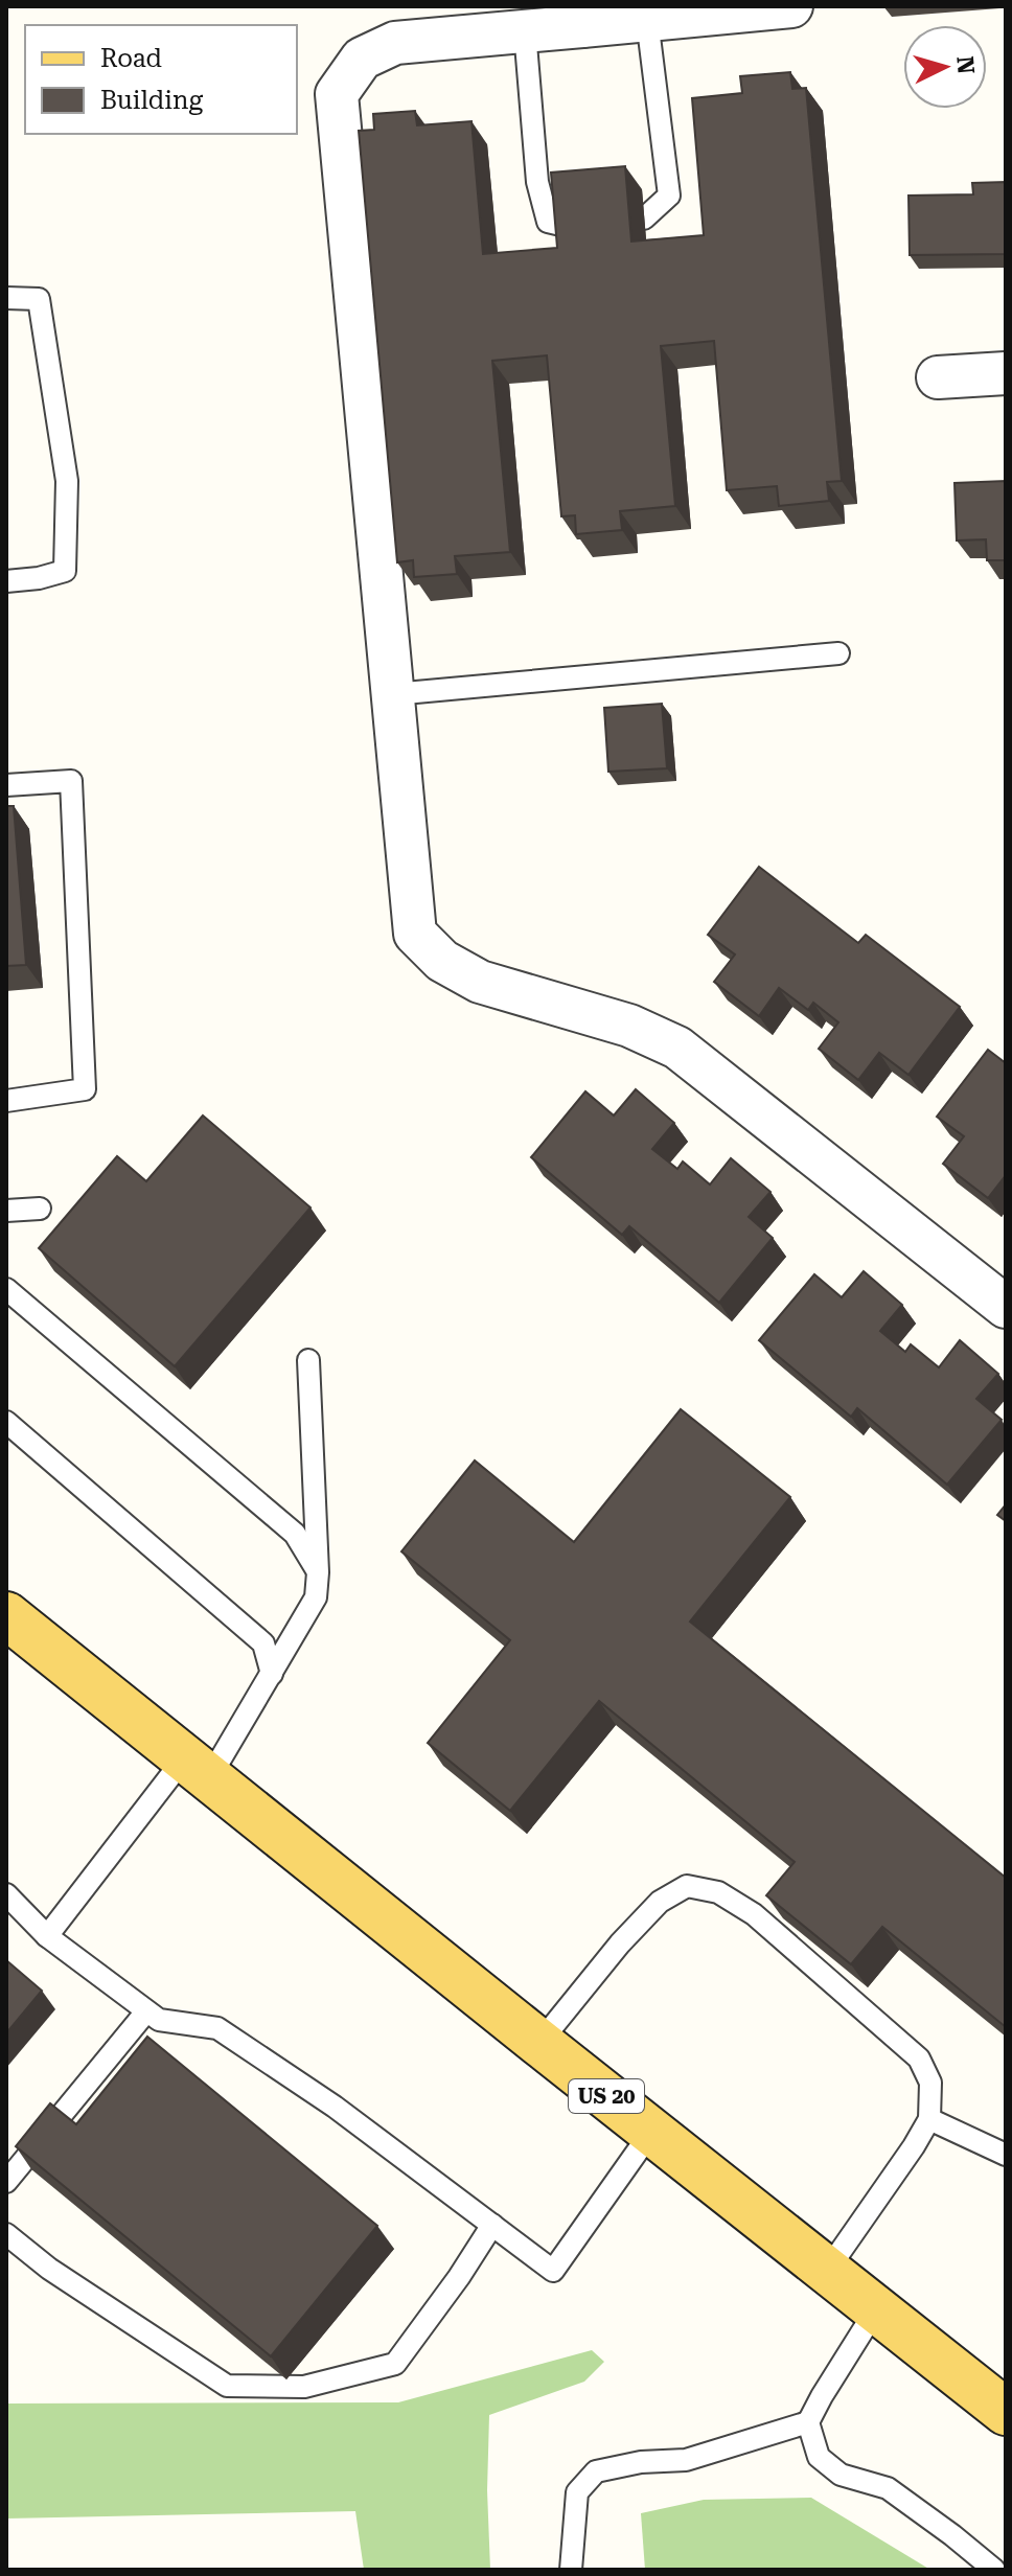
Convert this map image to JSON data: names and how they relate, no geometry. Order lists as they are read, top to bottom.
{
  "streets": {
    "main road": ["US 20"]
  },
  "legend": ["Road", "Building"],
  "north": "right"
}
